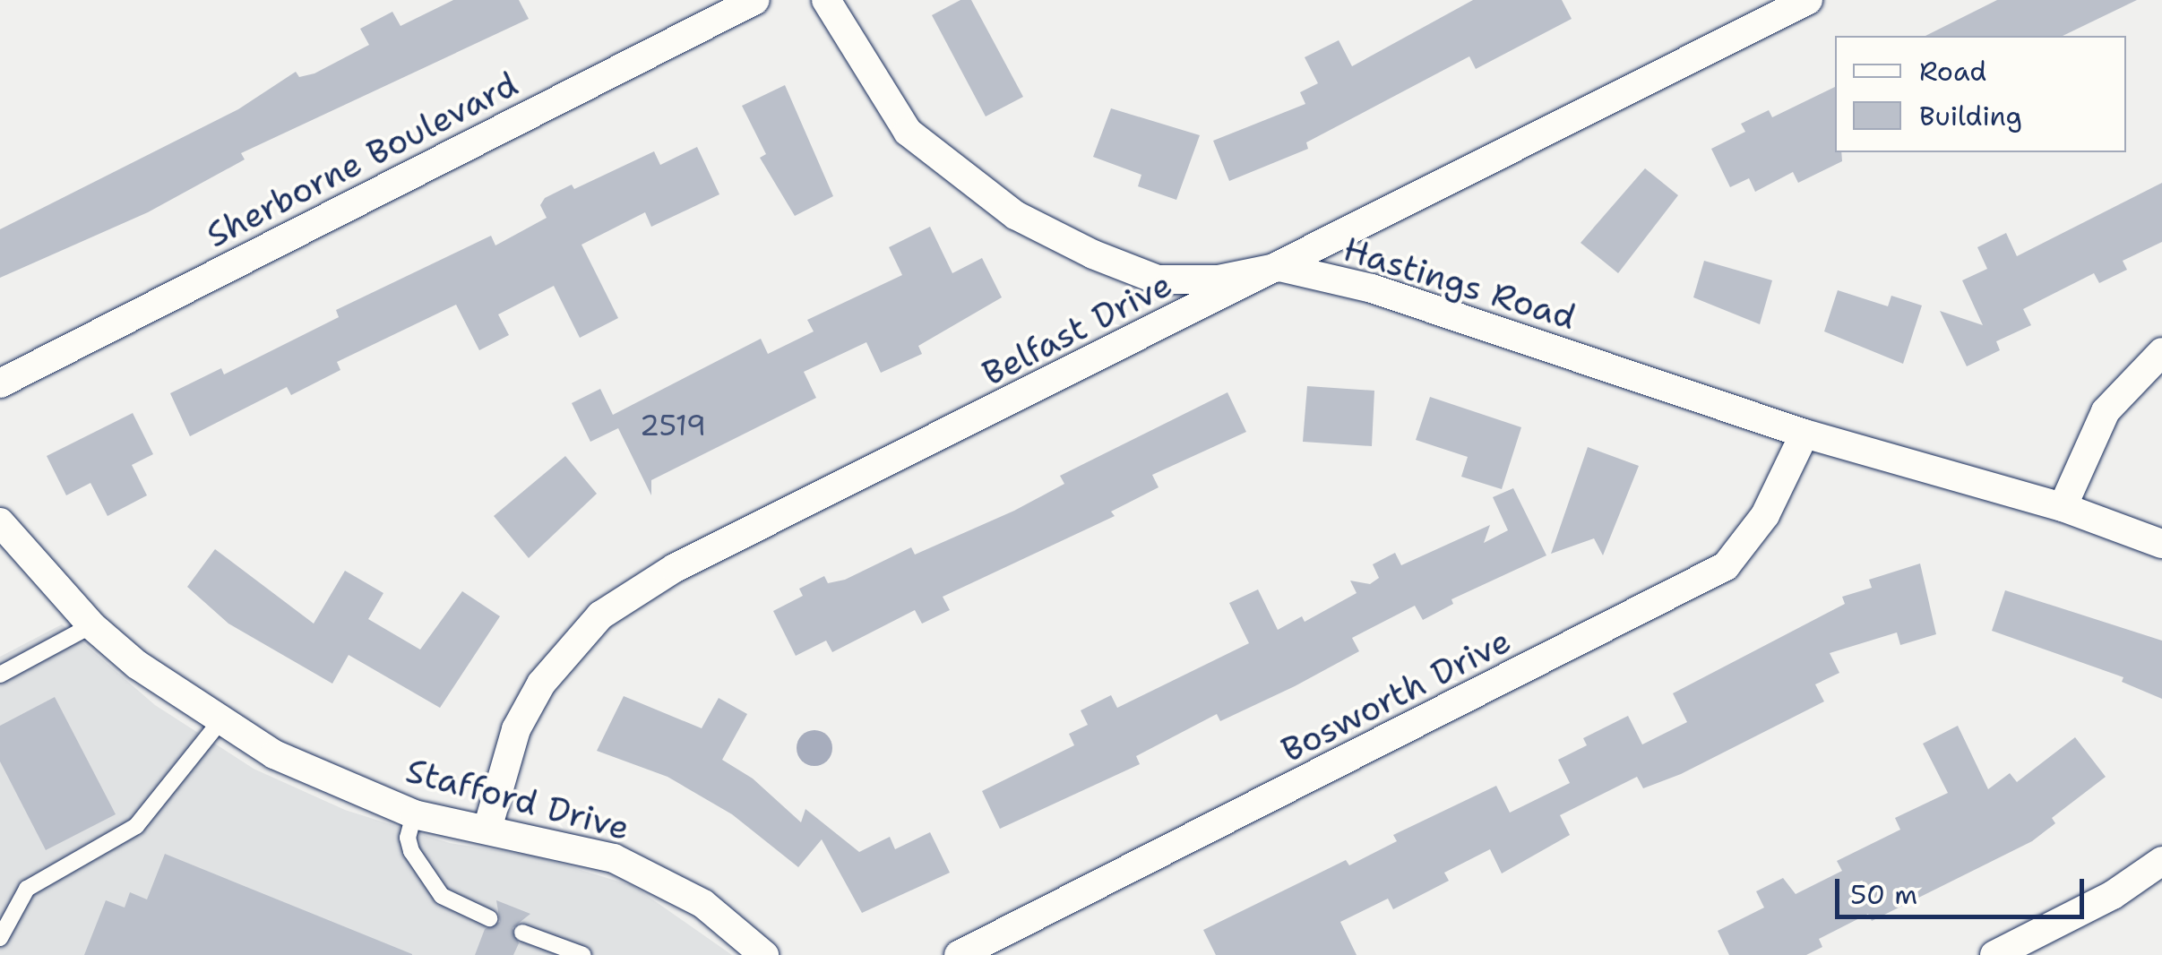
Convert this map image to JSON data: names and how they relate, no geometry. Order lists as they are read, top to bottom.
{
  "streets": {
    "street": [
      "Sherborne Boulevard",
      "Hastings Road",
      "Belfast Drive",
      "Bosworth Drive",
      "Stafford Drive"
    ]
  },
  "crossings": [
    ["Hastings Road", "Belfast Drive"],
    ["Hastings Road", "Bosworth Drive"],
    ["Belfast Drive", "Stafford Drive"]
  ],
  "house_numbers": ["2519"],
  "legend": ["Road", "Building"],
  "scale_bar": "50 m"
}
